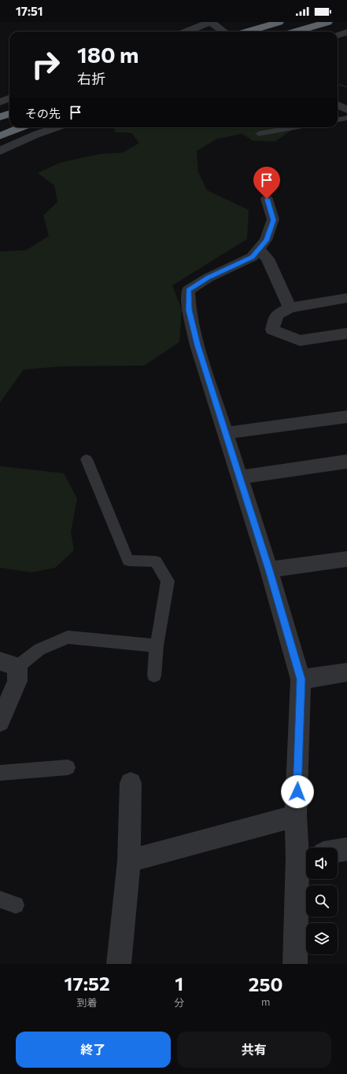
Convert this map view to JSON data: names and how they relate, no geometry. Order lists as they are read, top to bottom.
{
  "page": {
    "status": "17:51",
    "turn": ["180 m", "右折"],
    "then": "その先",
    "eta": [
      "17:52",
      "到着",
      "1",
      "分",
      "250",
      "m"
    ],
    "buttons": ["終了", "共有"]
  }
}
